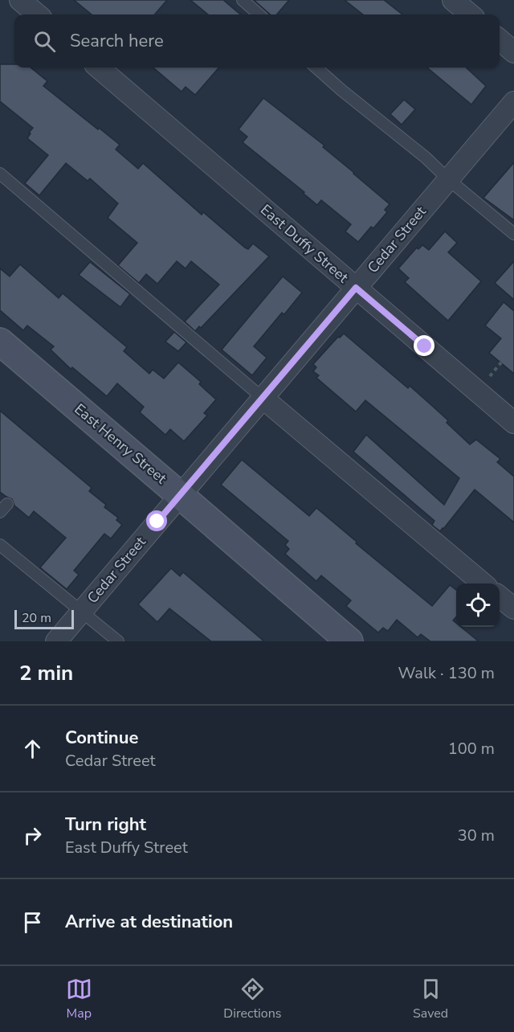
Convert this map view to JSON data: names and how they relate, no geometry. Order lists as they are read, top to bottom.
{
  "streets": {
    "main road": ["East Henry Street"],
    "street": ["Cedar Street", "East Duffy Street"]
  },
  "crossings": [
    ["Cedar Street", "East Duffy Street"],
    ["Cedar Street", "East Henry Street"]
  ],
  "scale_bar": "20 m",
  "page": {
    "search": "Search here",
    "scale": "20 m",
    "heading": ["2 min", "Walk · 130 m"],
    "list": [
      ["Continue", "Cedar Street", "100 m"],
      ["Turn right", "East Duffy Street", "30 m"],
      "Arrive at destination"
    ],
    "nav": ["Map", "Directions", "Saved"]
  }
}
